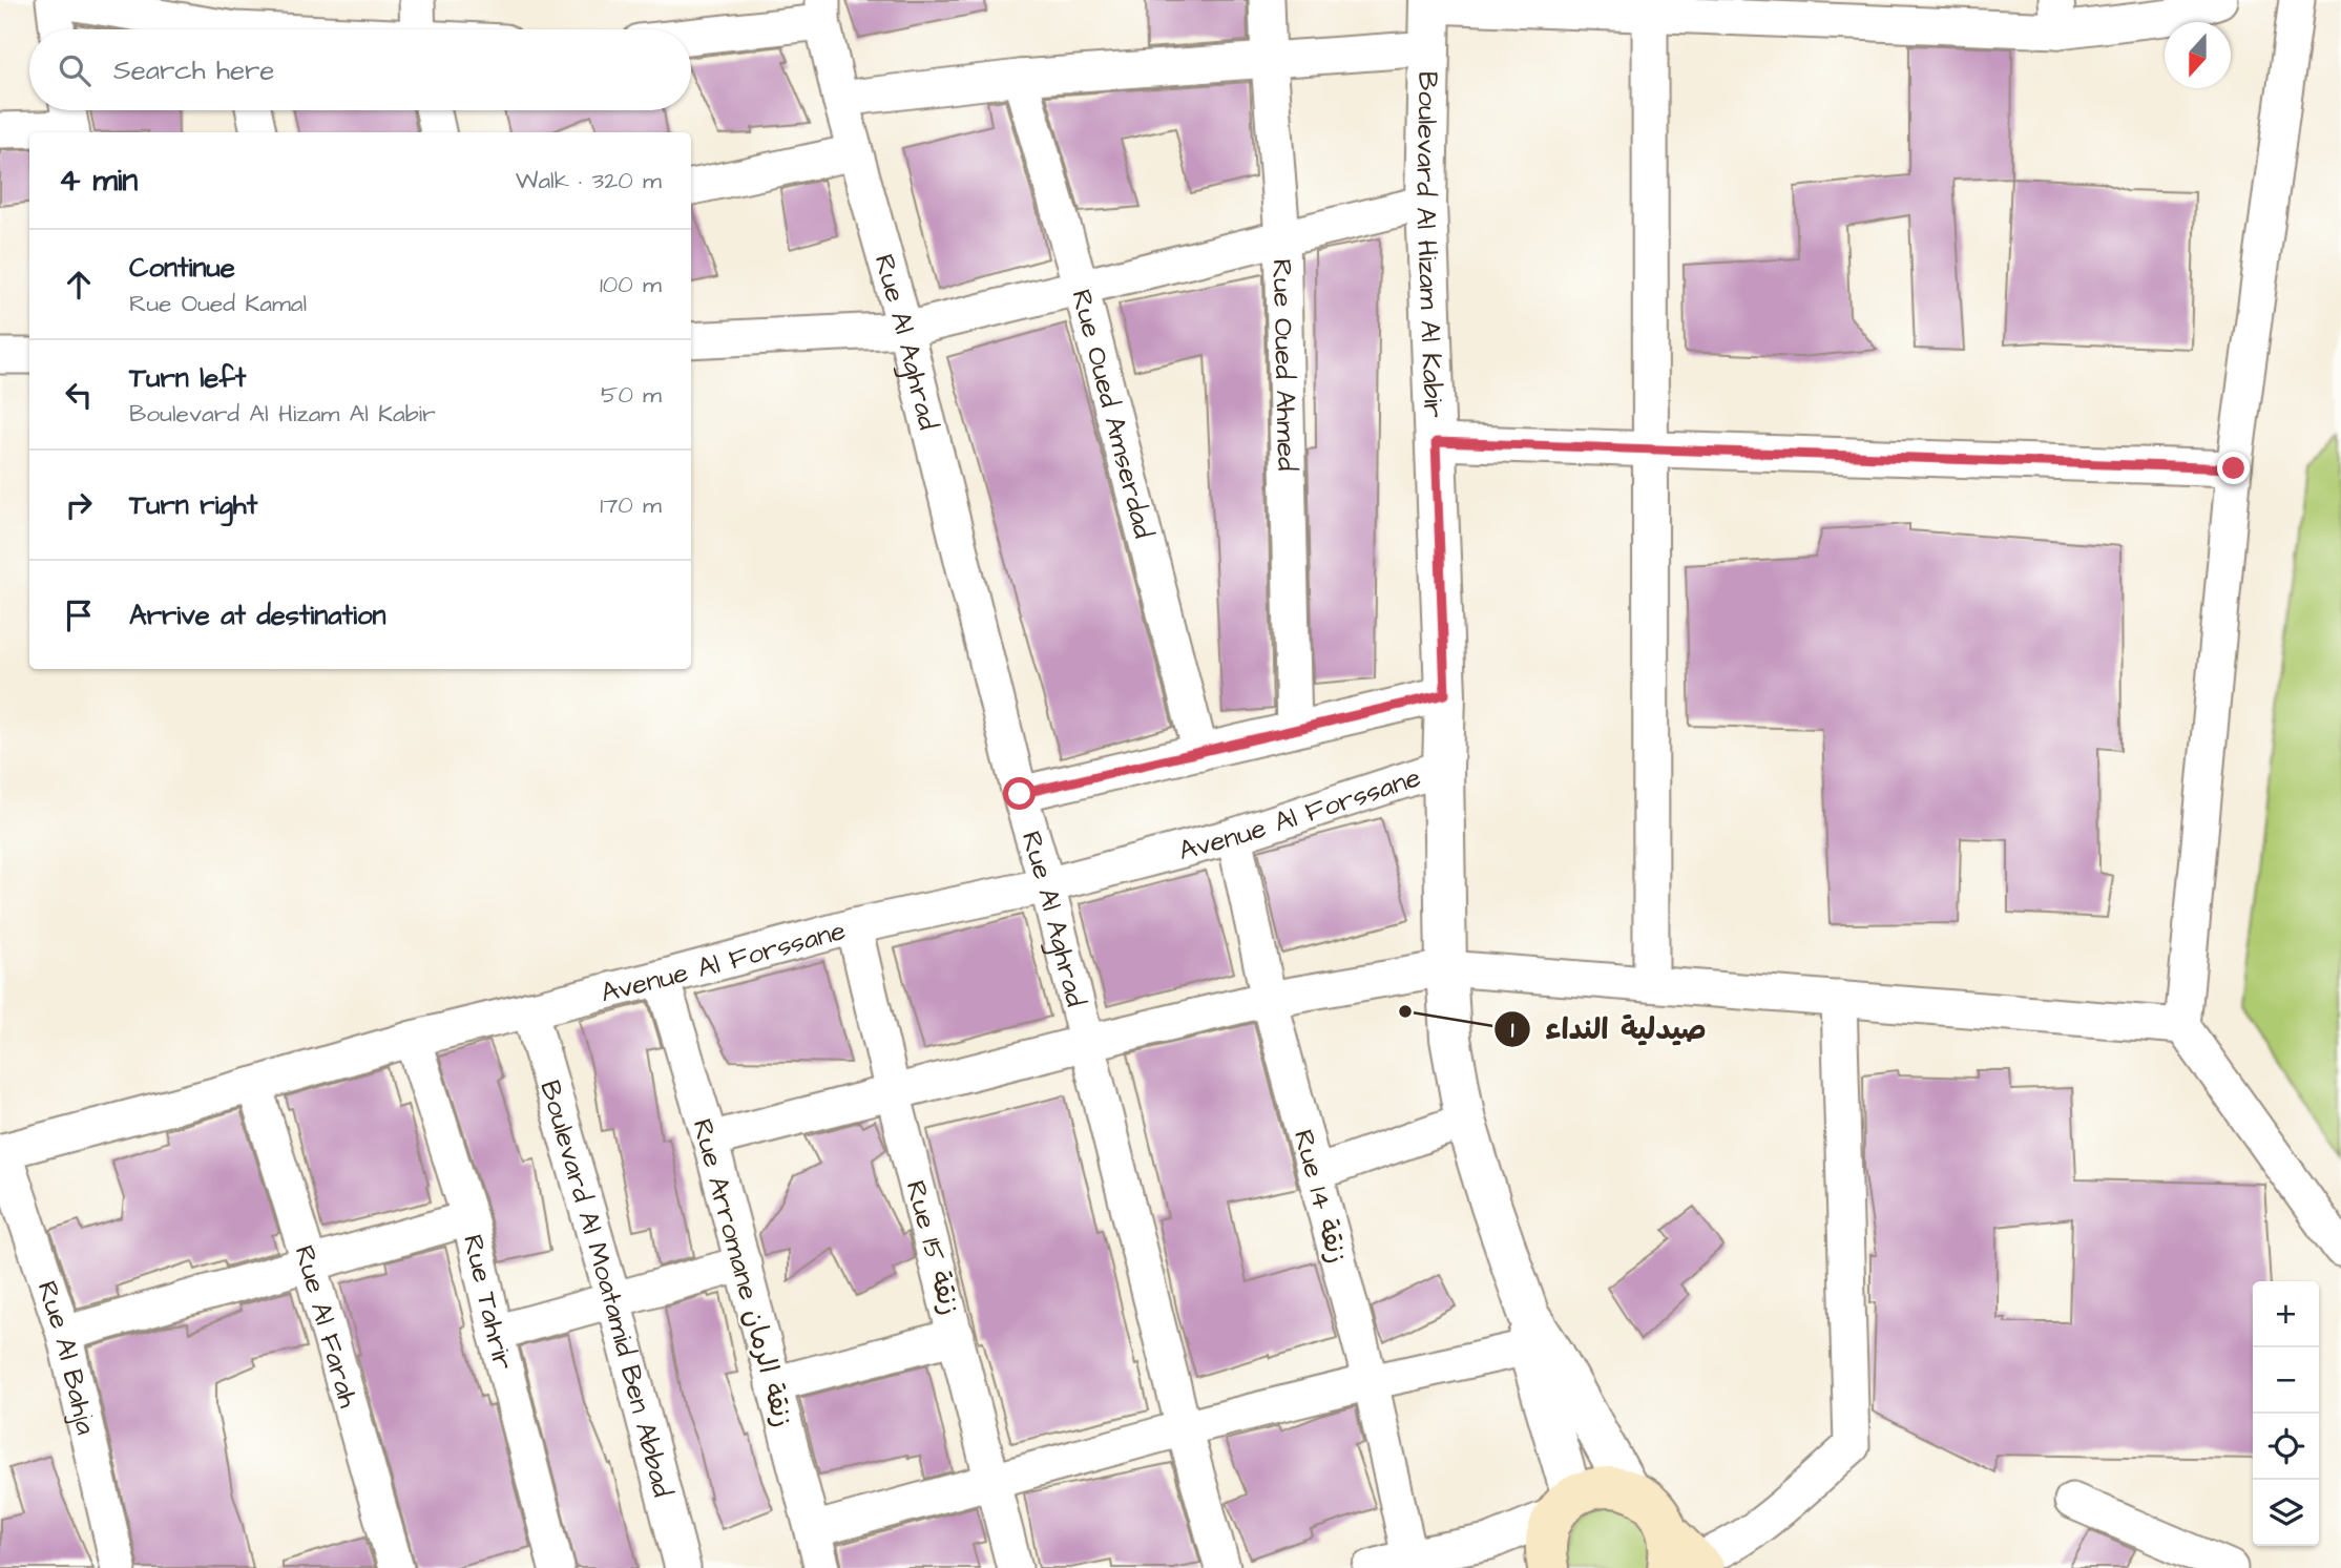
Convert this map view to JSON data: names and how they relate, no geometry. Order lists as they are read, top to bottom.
{
  "streets": {
    "street": [
      "Boulevard Al Hizam Al Kabir",
      "Rue Al Aghrad",
      "Rue Oued Ahmed",
      "Rue Oued Amserdad",
      "Avenue Al Forssane",
      "Rue 14 زنقة",
      "Rue 15 زنقة",
      "Rue Arromane زنقة الرمان",
      "Boulevard Al Moatamid Ben Abbad",
      "Rue Tahrir",
      "Rue Al Farah",
      "Rue Al Bahja"
    ]
  },
  "crossings": [
    ["Boulevard Al Hizam Al Kabir", "Avenue Al Forssane"],
    ["Rue Al Aghrad", "Avenue Al Forssane"],
    ["Avenue Al Forssane", "Rue 14 زنقة"],
    ["Avenue Al Forssane", "Rue 15 زنقة"],
    ["Avenue Al Forssane", "Rue Arromane زنقة الرمان"],
    ["Avenue Al Forssane", "Boulevard Al Moatamid Ben Abbad"],
    ["Avenue Al Forssane", "Rue Tahrir"],
    ["Avenue Al Forssane", "Rue Al Farah"],
    ["Avenue Al Forssane", "Rue Al Bahja"]
  ],
  "places": ["صيدلية النداء"],
  "north": "bottom",
  "page": {
    "search": "Search here",
    "heading": ["4 min", "Walk · 320 m"],
    "list": [
      ["Continue", "Rue Oued Kamal", "100 m"],
      ["Turn left", "Boulevard Al Hizam Al Kabir", "50 m"],
      ["Turn right", "170 m"],
      "Arrive at destination"
    ],
    "map_buttons": ["+", "−"]
  }
}
